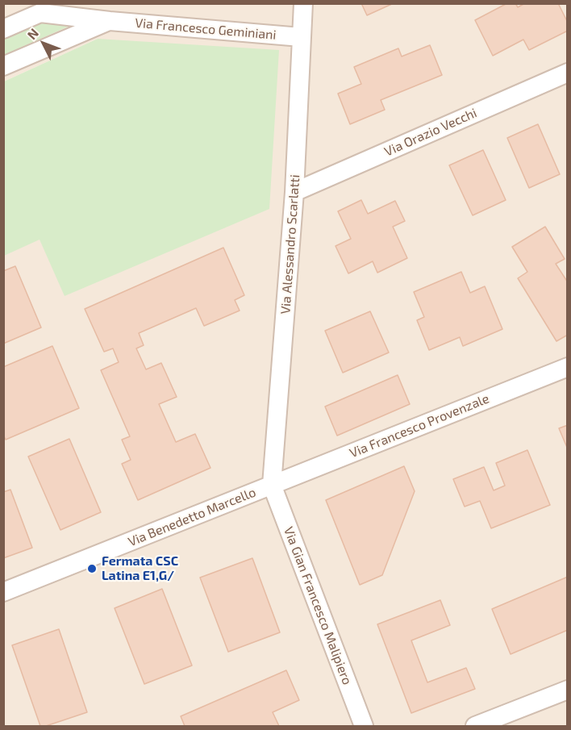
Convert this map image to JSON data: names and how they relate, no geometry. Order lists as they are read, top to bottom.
{
  "streets": {
    "street": [
      "Via Francesco Geminiani",
      "Via Orazio Vecchi",
      "Via Alessandro Scarlatti",
      "Via Francesco Provenzale",
      "Via Benedetto Marcello",
      "Via Gian Francesco Malipiero"
    ]
  },
  "crossings": [
    ["Via Francesco Geminiani", "Via Alessandro Scarlatti"],
    ["Via Orazio Vecchi", "Via Alessandro Scarlatti"],
    ["Via Alessandro Scarlatti", "Via Francesco Provenzale"],
    ["Via Alessandro Scarlatti", "Via Benedetto Marcello"],
    ["Via Alessandro Scarlatti", "Via Gian Francesco Malipiero"],
    ["Via Francesco Provenzale", "Via Benedetto Marcello"],
    ["Via Francesco Provenzale", "Via Gian Francesco Malipiero"],
    ["Via Benedetto Marcello", "Via Gian Francesco Malipiero"]
  ],
  "places": ["Fermata CSC Latina E1,G/"],
  "north": "top left"
}
